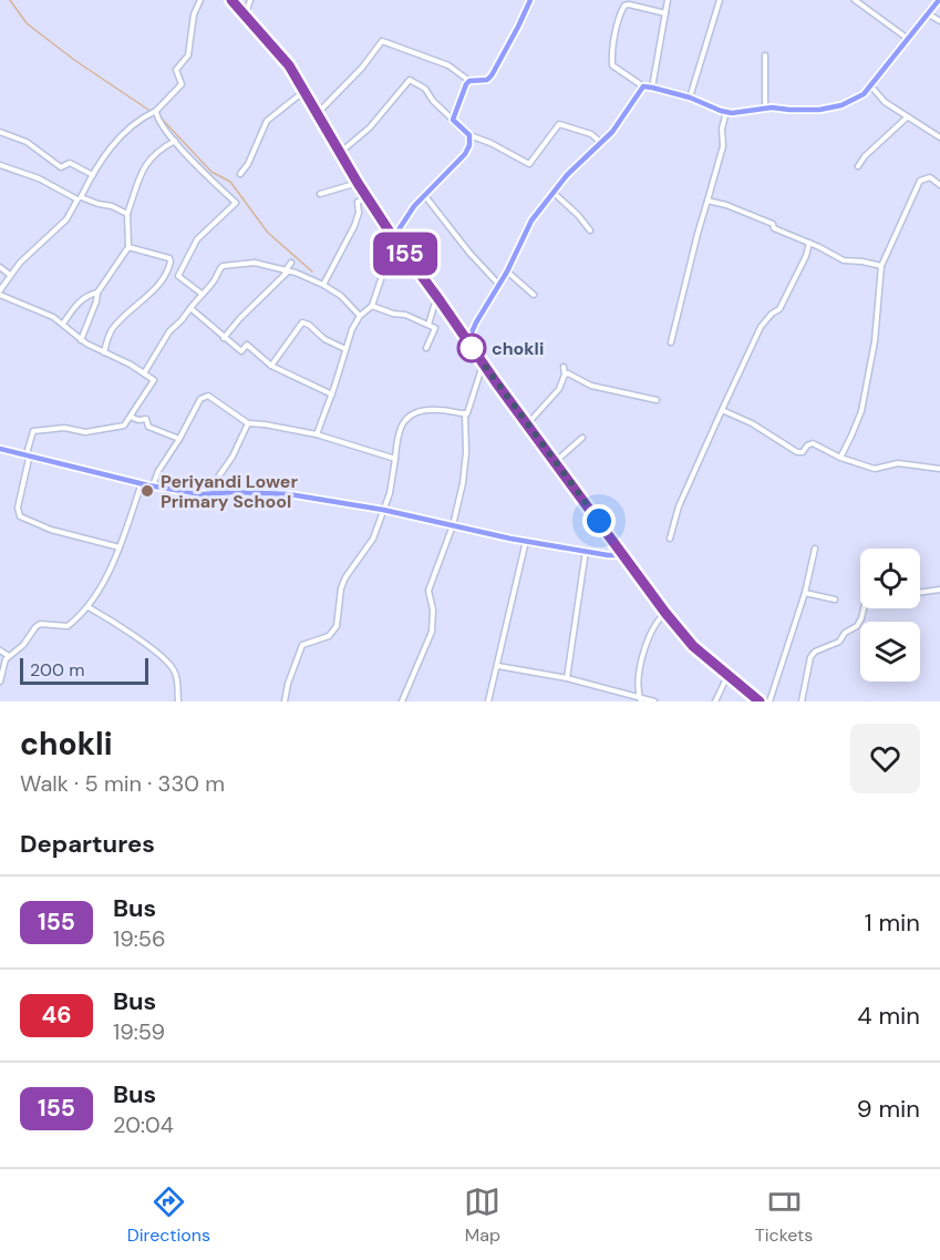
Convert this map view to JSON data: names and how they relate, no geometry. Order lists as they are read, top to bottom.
{
  "places": ["chokli", "Periyandi Lower Primary School"],
  "lines": ["bus line 155"],
  "scale_bar": "200 m",
  "page": {
    "on_map": "155",
    "scale": "200 m",
    "heading": [
      ["chokli", "Walk · 5 min · 330 m"],
      "Departures"
    ],
    "list": [
      {
        "mark": "155",
        "name": "Bus",
        "note": "19:56",
        "value": "1 min"
      },
      {
        "mark": "46",
        "name": "Bus",
        "note": "19:59",
        "value": "4 min"
      },
      {
        "mark": "155",
        "name": "Bus",
        "note": "20:04",
        "value": "9 min"
      }
    ],
    "tabs": ["Directions", "Map", "Tickets"]
  }
}
